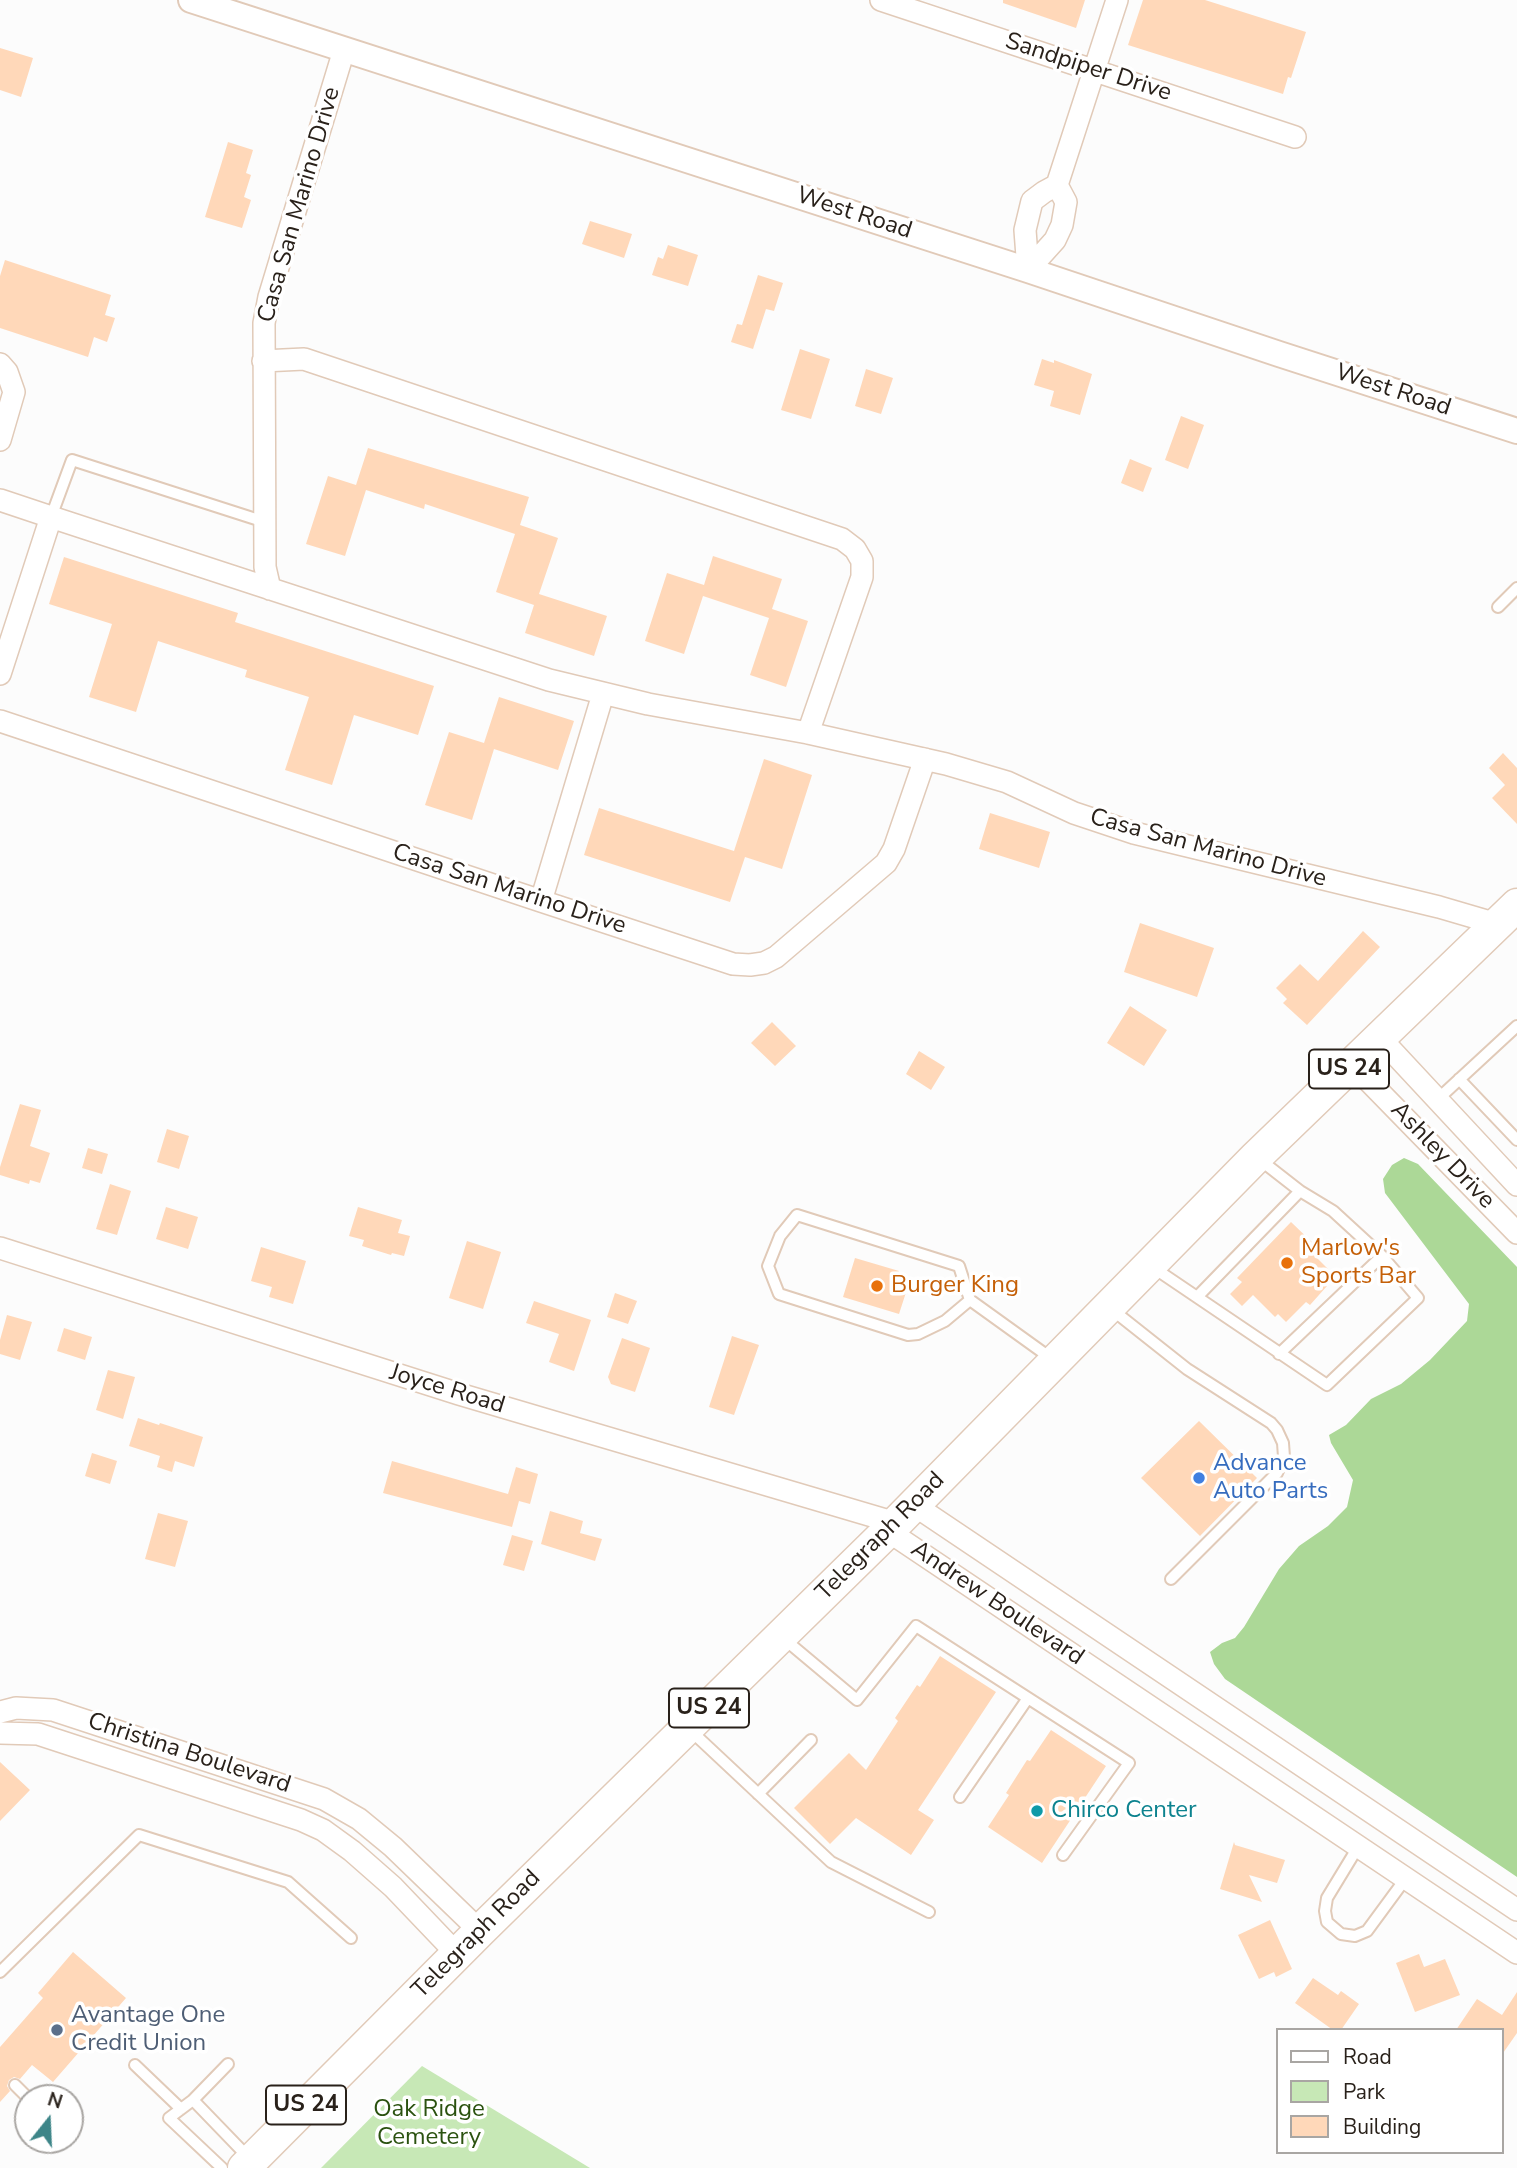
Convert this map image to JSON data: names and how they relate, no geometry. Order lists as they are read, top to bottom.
{
  "streets": {
    "main road": ["US 24", "Telegraph Road"],
    "street": [
      "Sandpiper Drive",
      "Casa San Marino Drive",
      "West Road",
      "Ashley Drive",
      "Joyce Road",
      "Andrew Boulevard",
      "Christina Boulevard"
    ]
  },
  "crossings": [
    ["Casa San Marino Drive", "West Road"],
    ["Casa San Marino Drive", "Telegraph Road"],
    ["Ashley Drive", "Telegraph Road"],
    ["Joyce Road", "Telegraph Road"],
    ["Joyce Road", "Andrew Boulevard"],
    ["Telegraph Road", "Andrew Boulevard"],
    ["Telegraph Road", "Christina Boulevard"]
  ],
  "parks": ["Oak Ridge Cemetery"],
  "places": [
    "Marlow's Sports Bar",
    "Burger King",
    "Advance Auto Parts",
    "Chirco Center",
    "Avantage One Credit Union"
  ],
  "legend": ["Road", "Park", "Building"],
  "north": "top"
}
